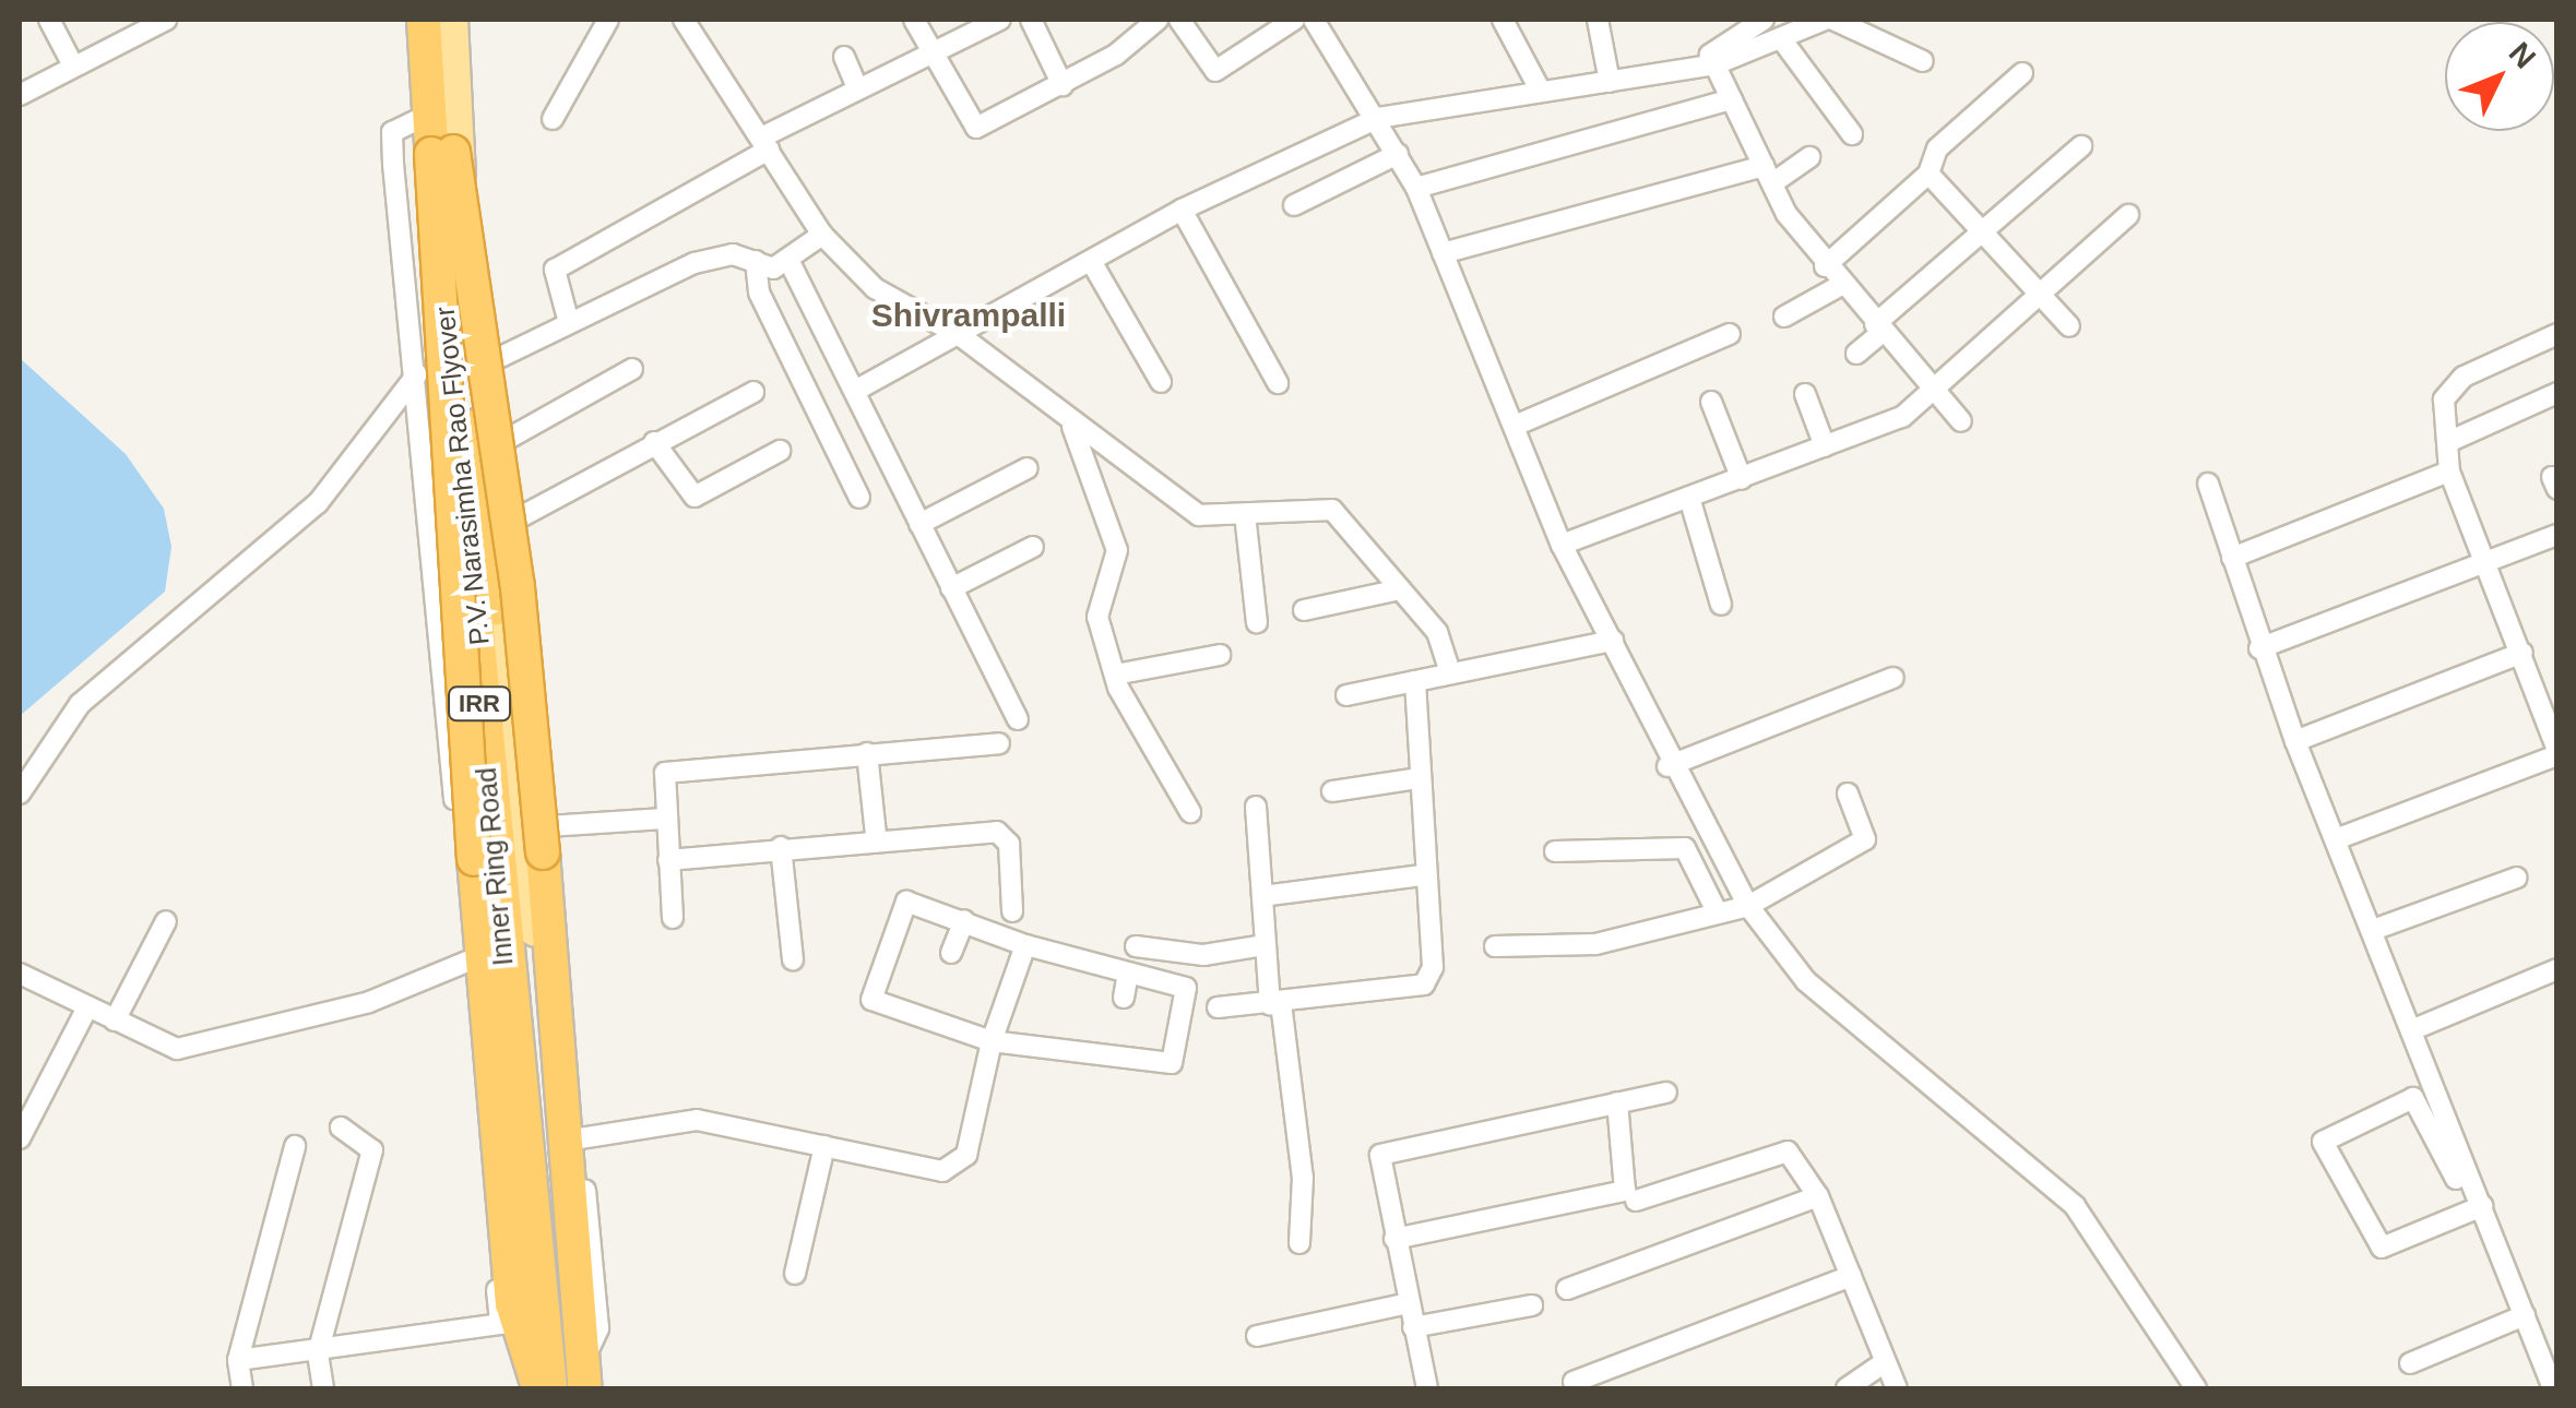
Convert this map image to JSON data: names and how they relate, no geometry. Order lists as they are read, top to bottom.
{
  "streets": {
    "highway": ["P.V. Narasimha Rao Flyover"],
    "main road": ["IRR", "Inner Ring Road"]
  },
  "crossings": [
    ["P.V. Narasimha Rao Flyover", "Inner Ring Road"]
  ],
  "districts": ["Shivrampalli"],
  "north": "top right"
}
